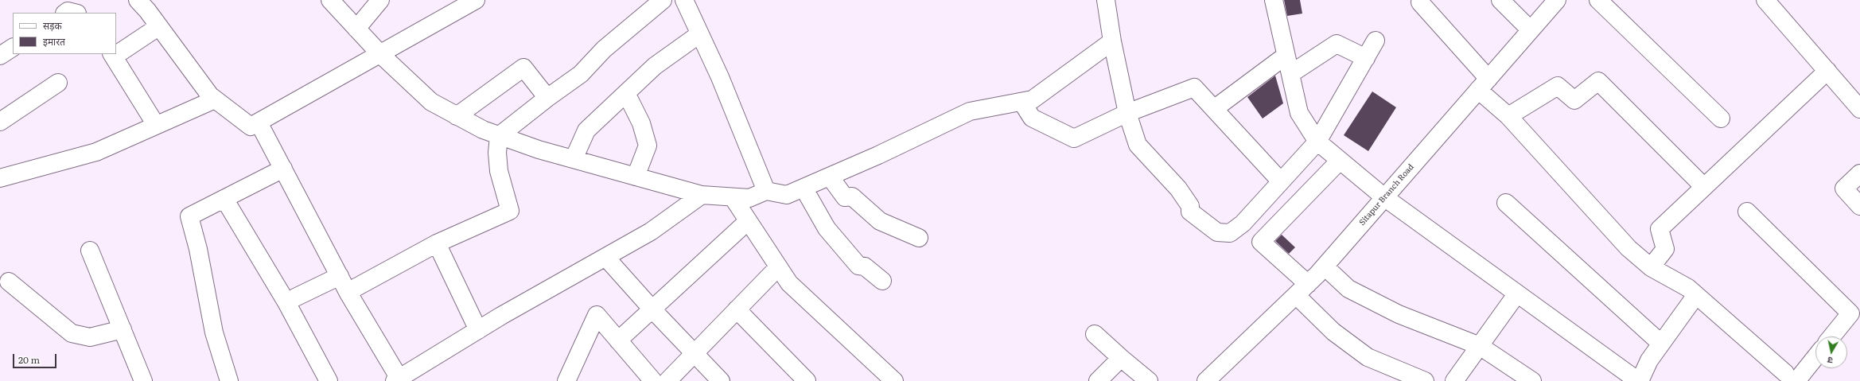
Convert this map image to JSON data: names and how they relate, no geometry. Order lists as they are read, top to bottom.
{
  "streets": {
    "street": ["Sitapur Branch Road"]
  },
  "legend": ["सड़क", "इमारत"],
  "scale_bar": "20 m",
  "north": "bottom"
}
